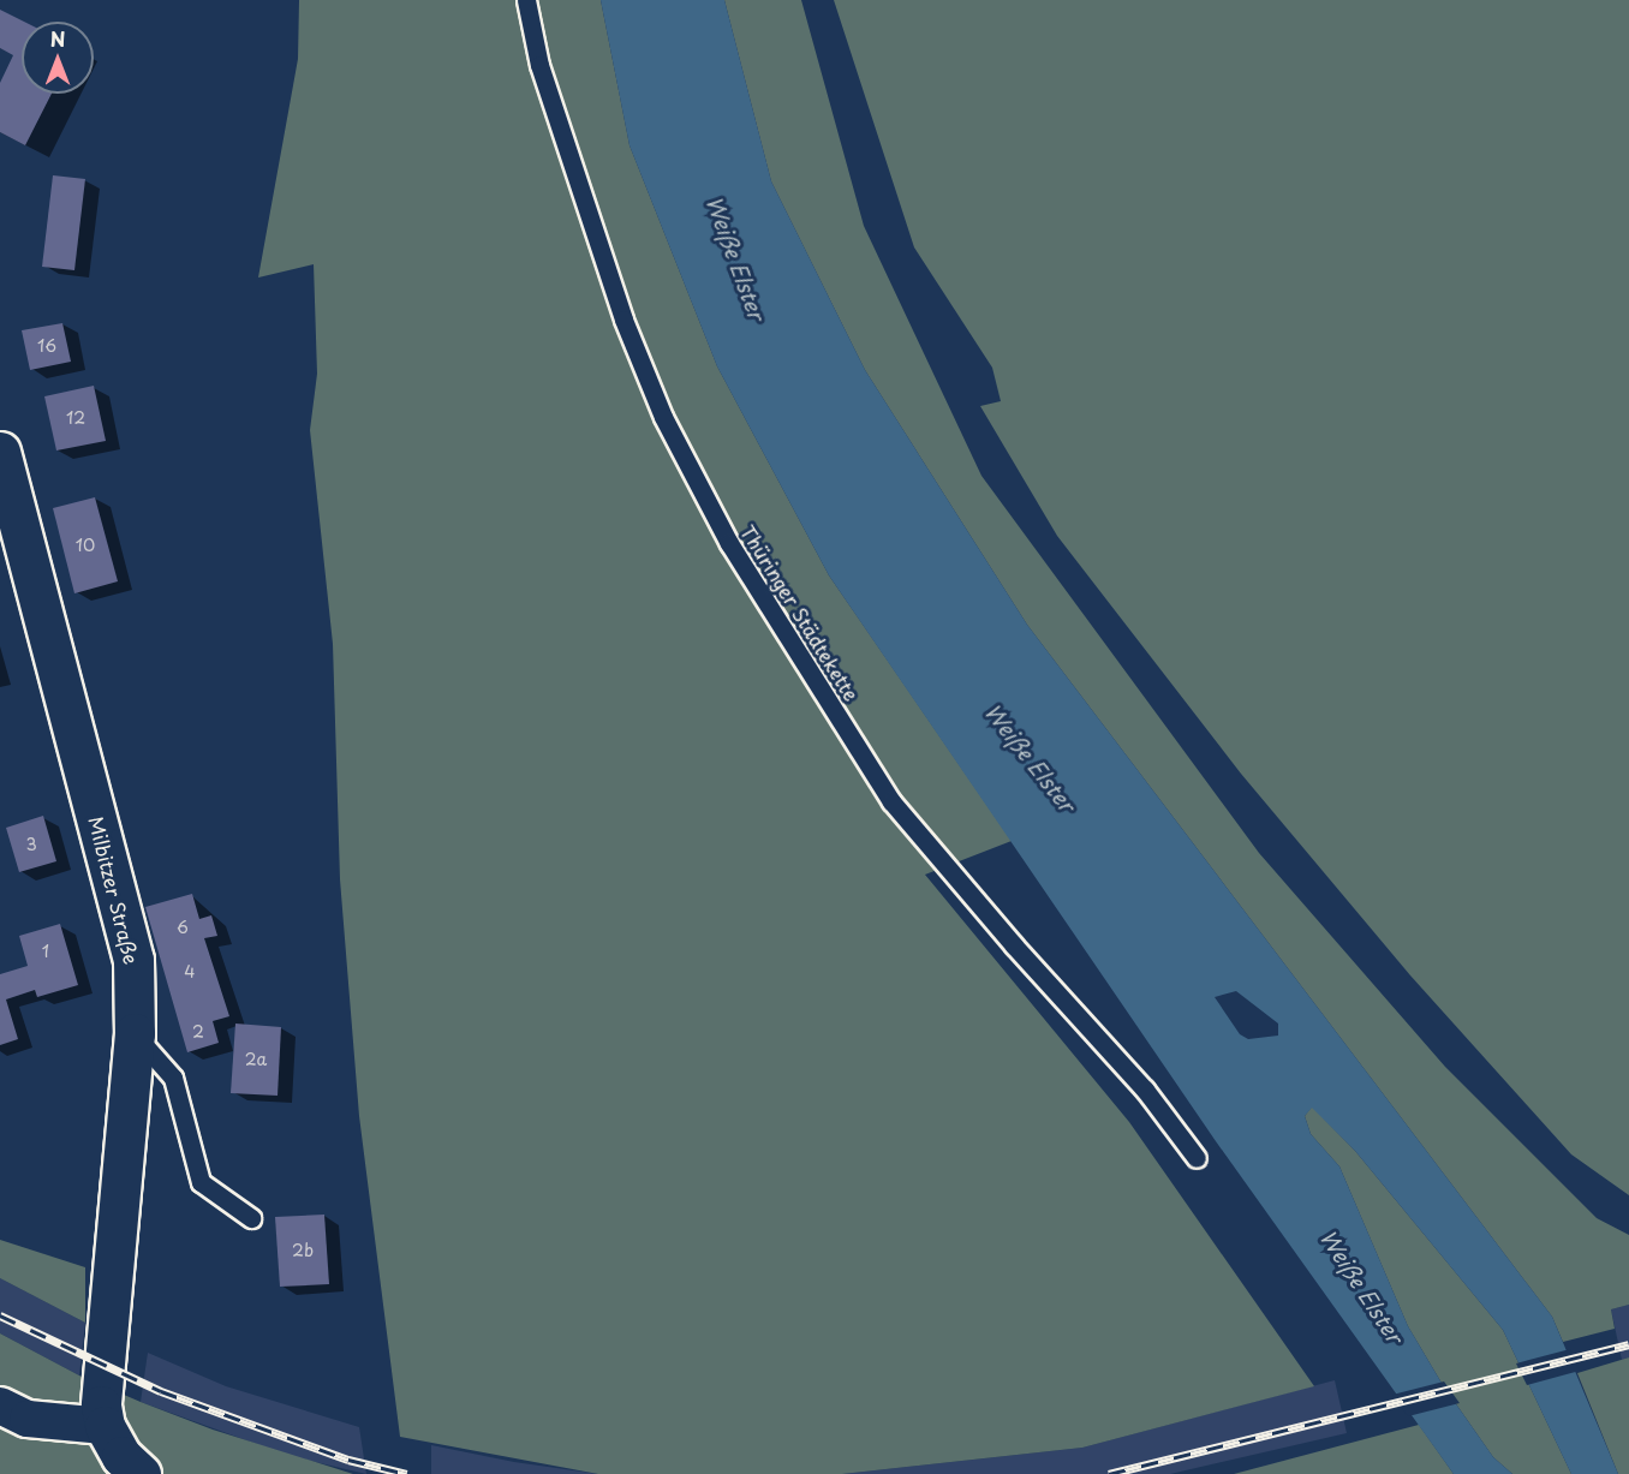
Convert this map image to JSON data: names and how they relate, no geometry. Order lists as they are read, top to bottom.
{
  "streets": {
    "main road": ["Milbitzer Straße"],
    "lane": ["Thüringer Städtekette"]
  },
  "water": ["Weiße Elster"],
  "house_numbers": [
    "16",
    "12",
    "10",
    "3",
    "6",
    "1",
    "4",
    "2",
    "2a",
    "2b"
  ],
  "north": "top"
}
